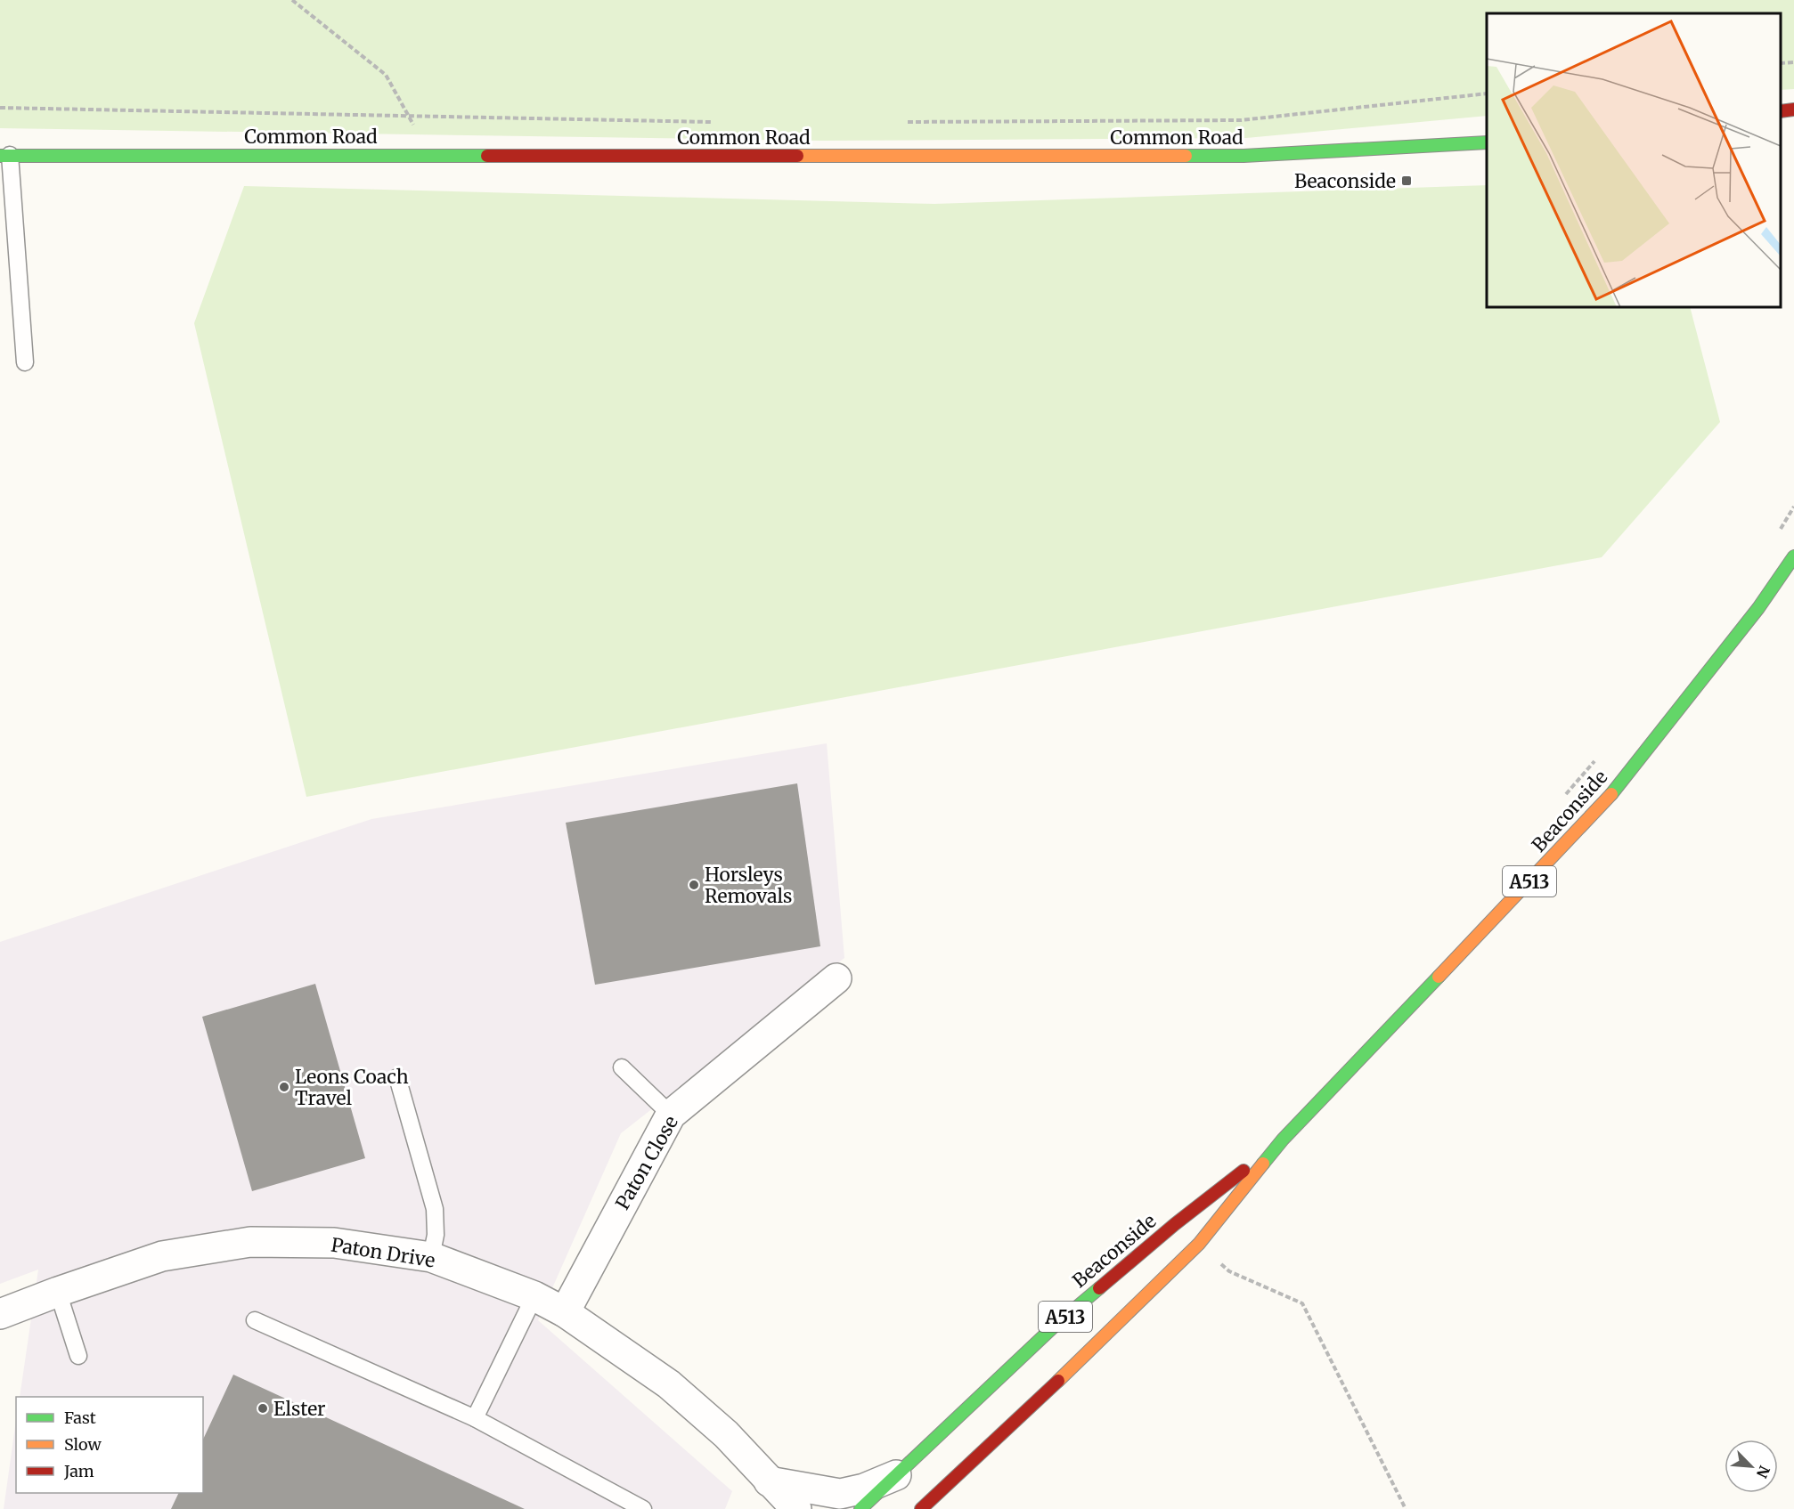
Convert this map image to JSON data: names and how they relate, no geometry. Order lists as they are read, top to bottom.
{
  "streets": {
    "main road": ["Common Road", "Beaconside", "A513"],
    "street": ["Paton Close", "Paton Drive"]
  },
  "crossings": [
    ["Paton Close", "Paton Drive"]
  ],
  "places": {
    "transit": ["Beaconside"],
    "other": ["Horsleys Removals", "Leons Coach Travel", "Elster"]
  },
  "legend": ["Fast", "Slow", "Jam"],
  "north": "bottom right"
}
